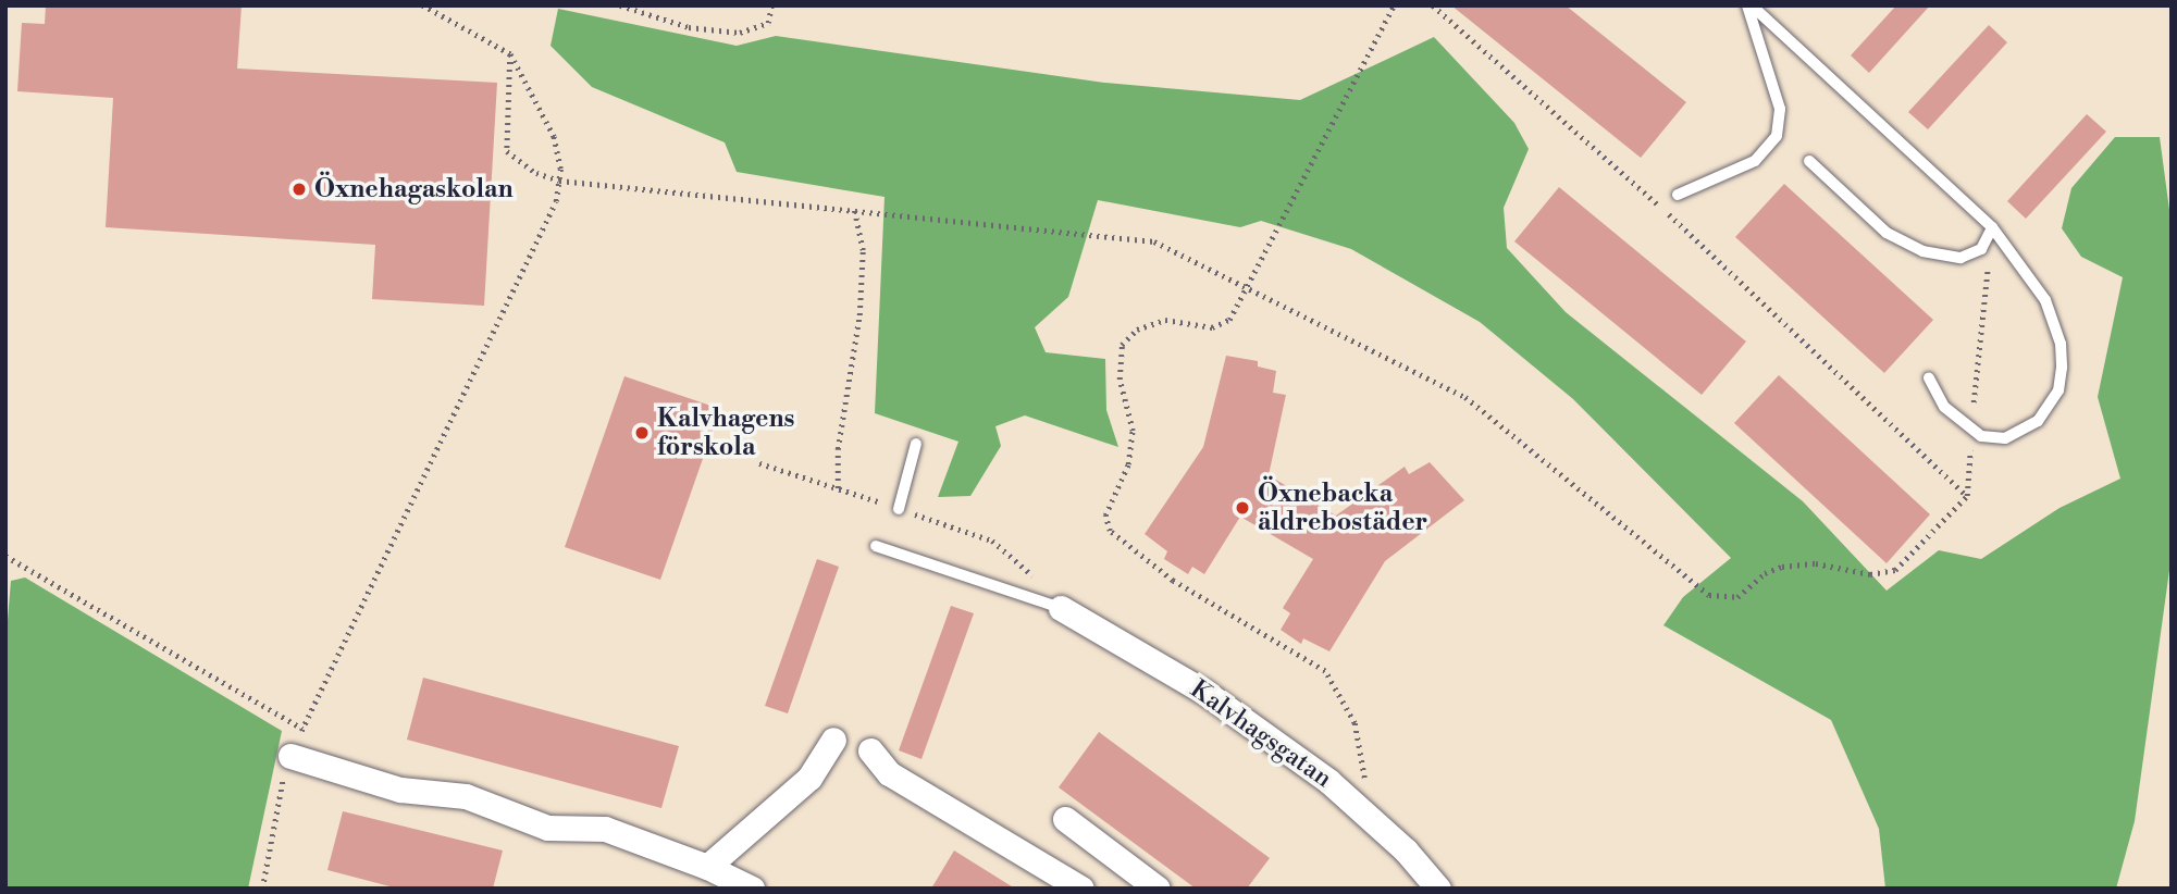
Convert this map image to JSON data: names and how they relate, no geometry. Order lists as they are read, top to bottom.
{
  "streets": {
    "street": ["Kalvhagsgatan"]
  },
  "places": ["Öxnehagaskolan", "Kalvhagens förskola", "Öxnebacka äldrebostäder"]
}
